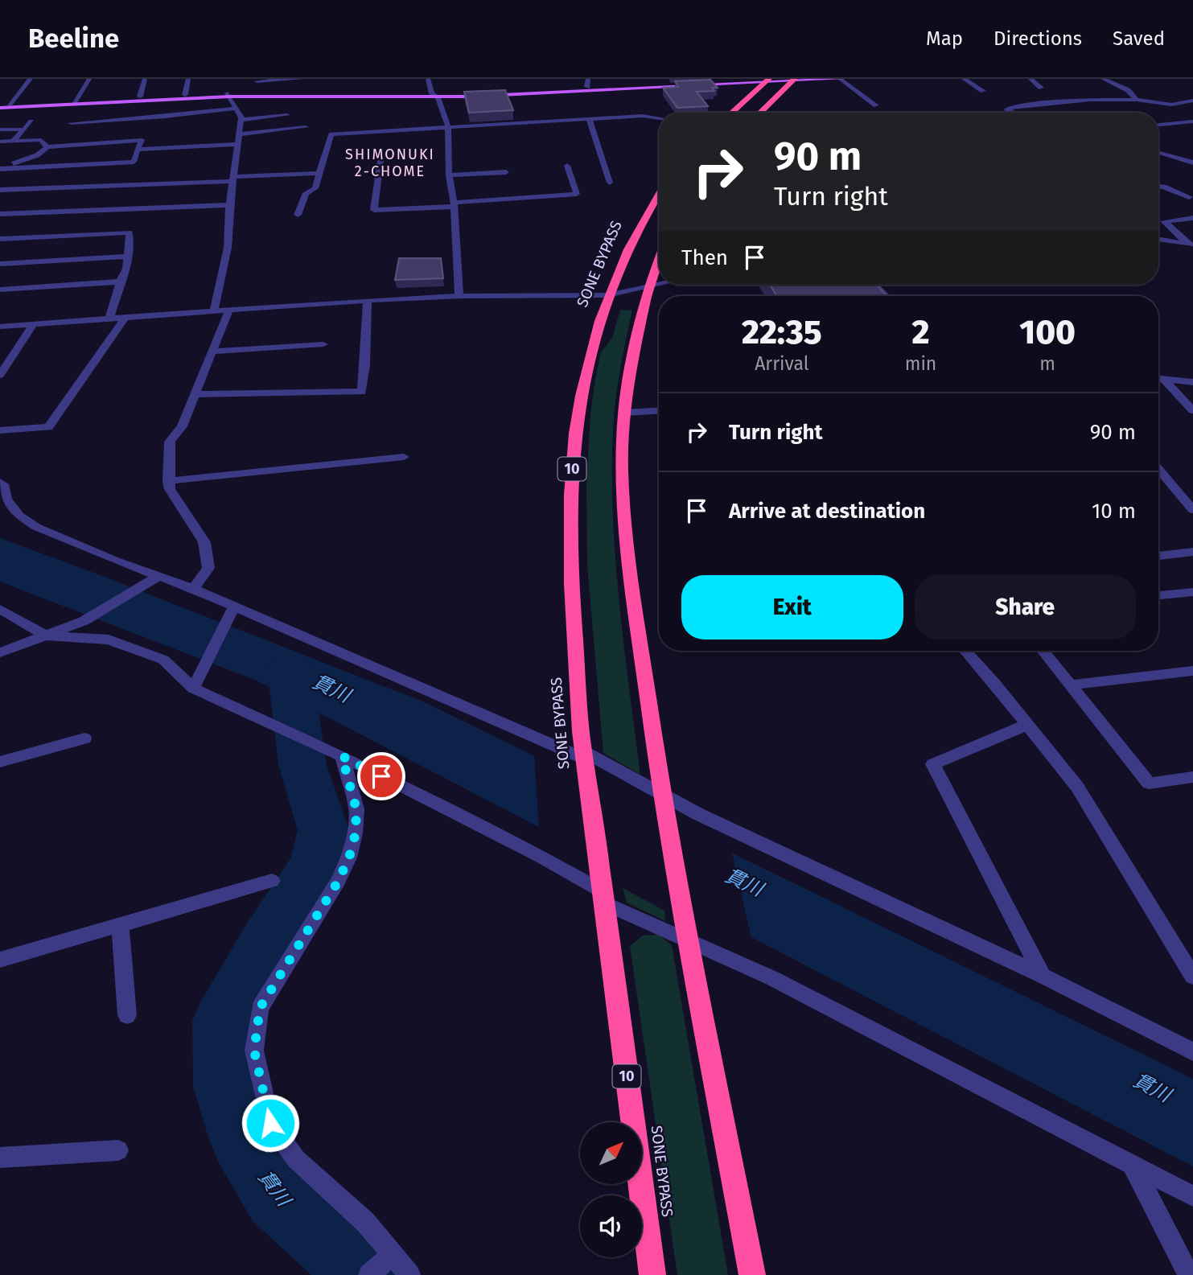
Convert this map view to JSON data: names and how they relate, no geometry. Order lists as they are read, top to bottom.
{
  "streets": {
    "highway": ["SONE BYPASS", "10"]
  },
  "districts": ["SHIMONUKI 2-CHOME"],
  "water": ["貫川"],
  "north": "top right",
  "page": {
    "header": "Beeline",
    "nav": ["Map", "Directions", "Saved"],
    "turn": ["90 m", "Turn right"],
    "then": "Then",
    "eta": [
      "22:35",
      "Arrival",
      "2",
      "min",
      "100",
      "m"
    ],
    "list": [
      {
        "name": "Turn right",
        "value": "90 m"
      },
      {
        "name": "Arrive at destination",
        "value": "10 m"
      }
    ],
    "buttons": ["Exit", "Share"]
  }
}
